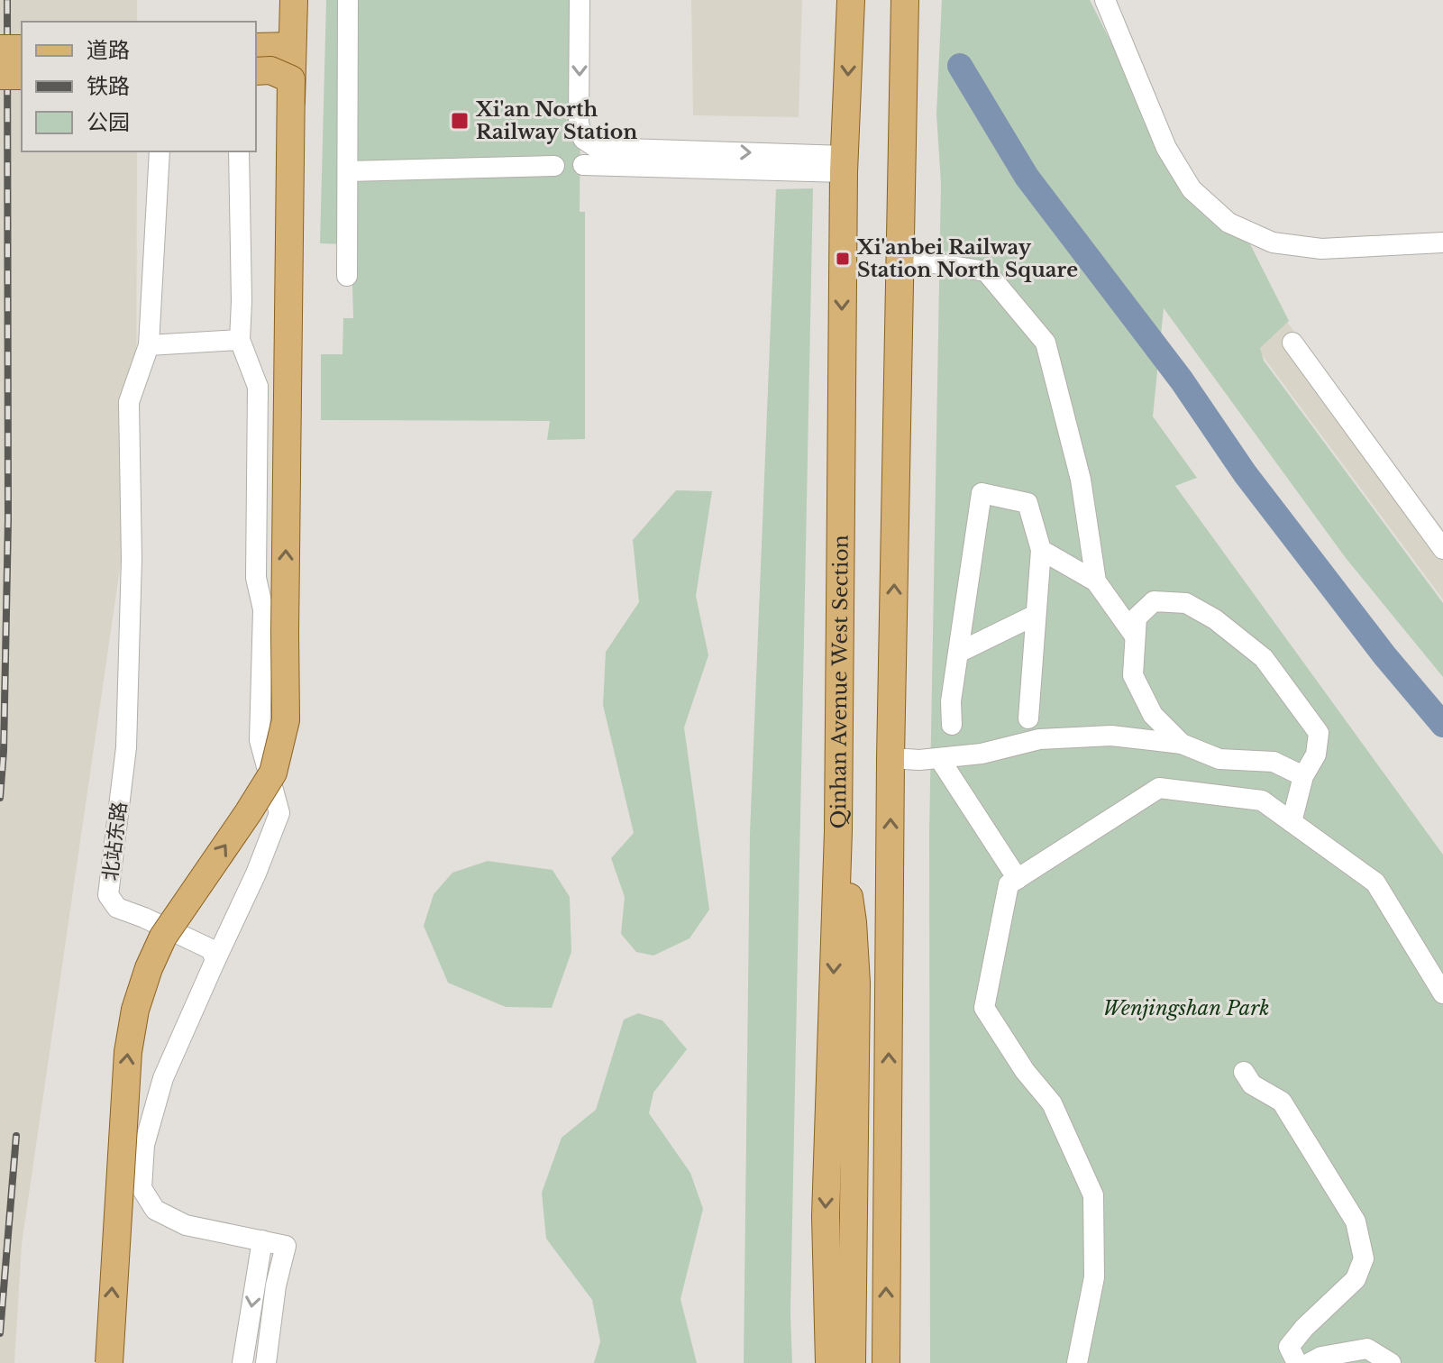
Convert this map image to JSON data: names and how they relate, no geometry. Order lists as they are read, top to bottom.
{
  "streets": {
    "main road": ["Qinhan Avenue West Section"],
    "street": ["北站东路"]
  },
  "parks": ["Wenjingshan Park"],
  "places": {
    "transit": ["Xi'an North Railway Station", "Xi'anbei Railway Station North Square"]
  },
  "legend": ["道路", "铁路", "公园"]
}
